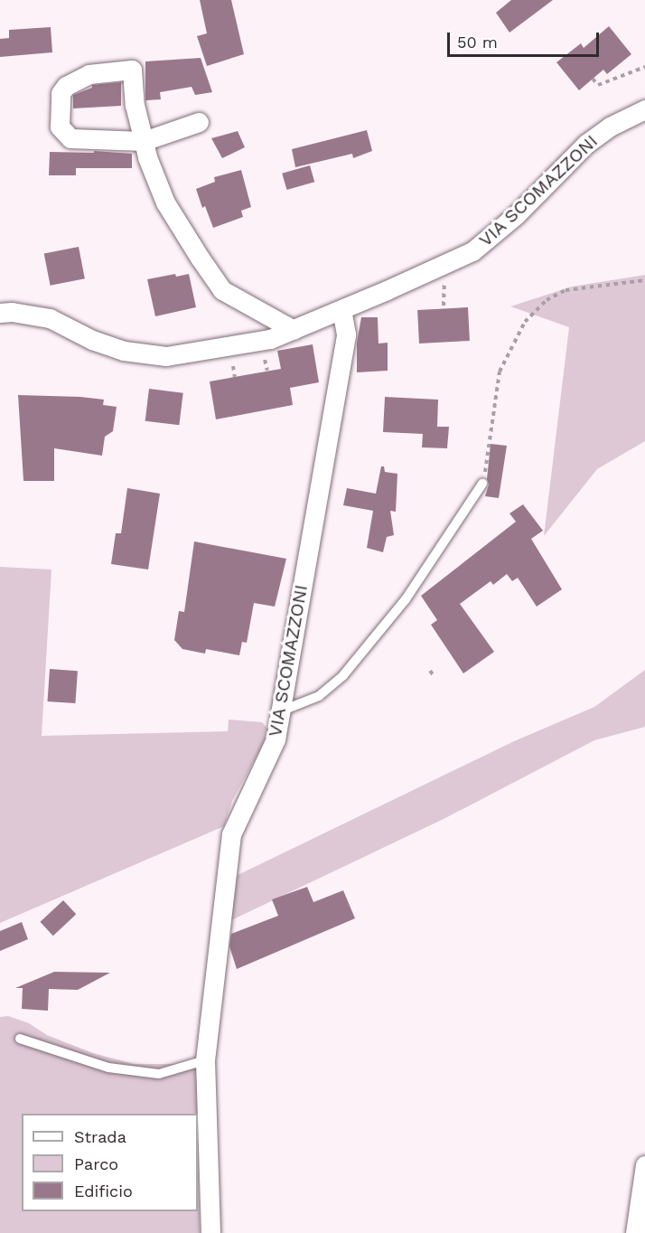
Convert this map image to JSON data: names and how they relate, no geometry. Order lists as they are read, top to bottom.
{
  "streets": {
    "street": ["VIA SCOMAZZONI"]
  },
  "legend": ["Strada", "Parco", "Edificio"],
  "scale_bar": "50 m"
}
